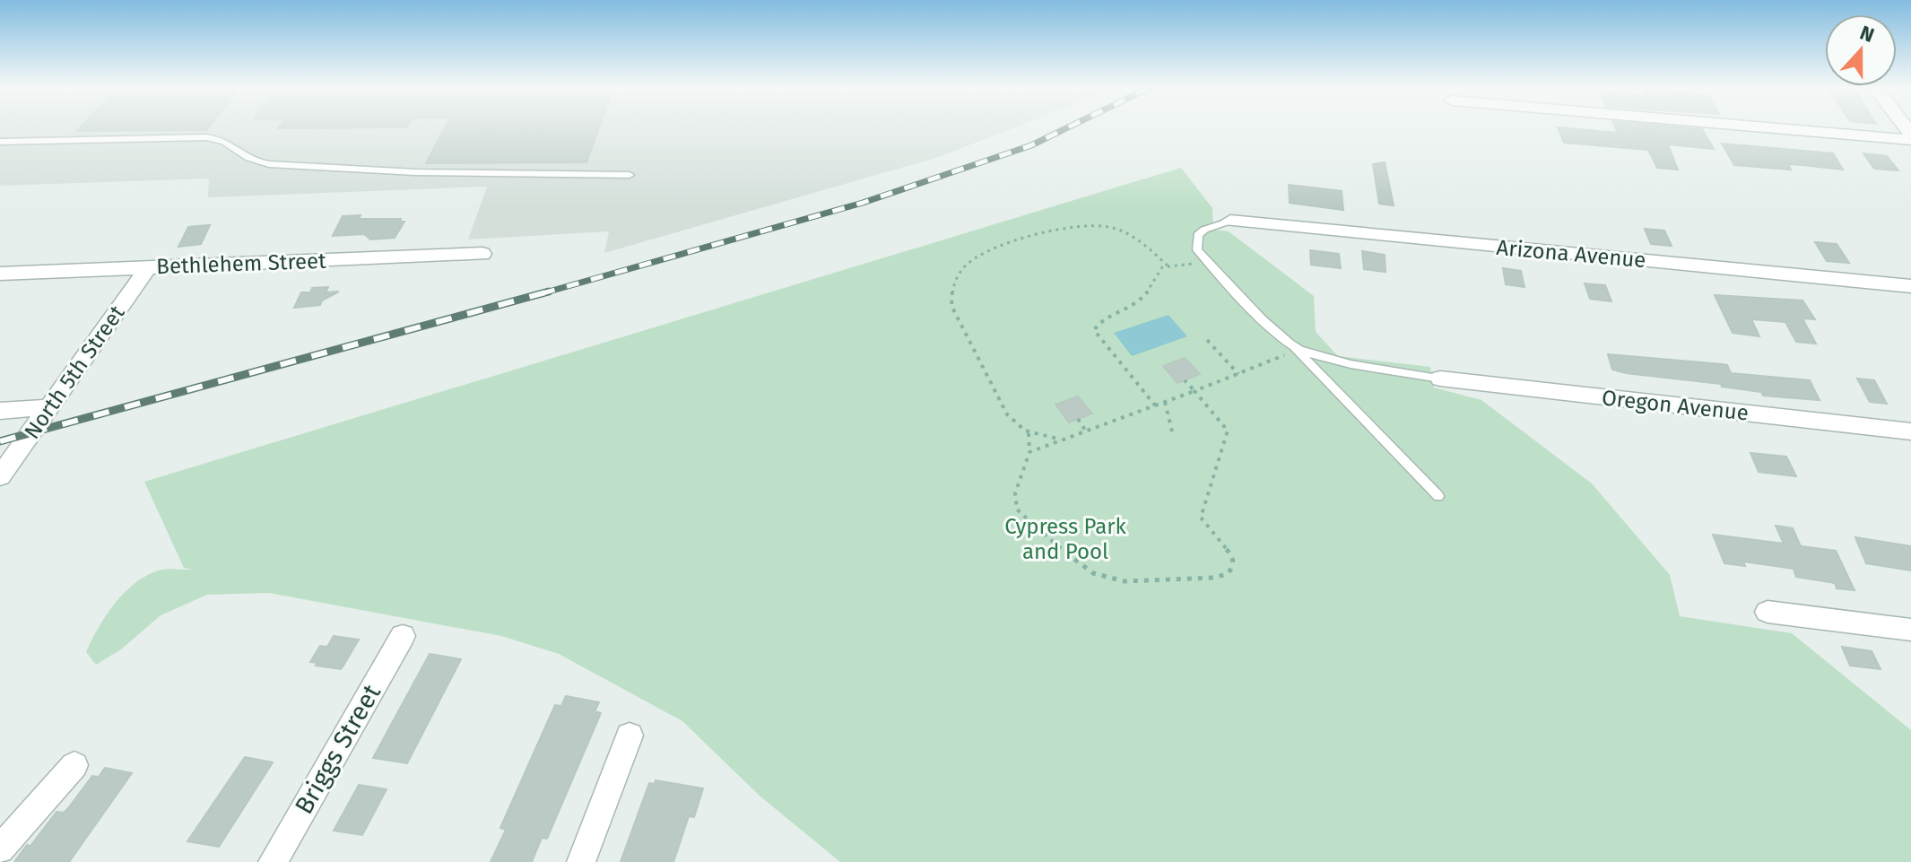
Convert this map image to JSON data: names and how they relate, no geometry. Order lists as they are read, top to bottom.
{
  "streets": {
    "street": [
      "Arizona Avenue",
      "Bethlehem Street",
      "North 5th Street",
      "Oregon Avenue",
      "Briggs Street"
    ]
  },
  "crossings": [
    ["Bethlehem Street", "North 5th Street"]
  ],
  "parks": ["Cypress Park and Pool"],
  "north": "top"
}
